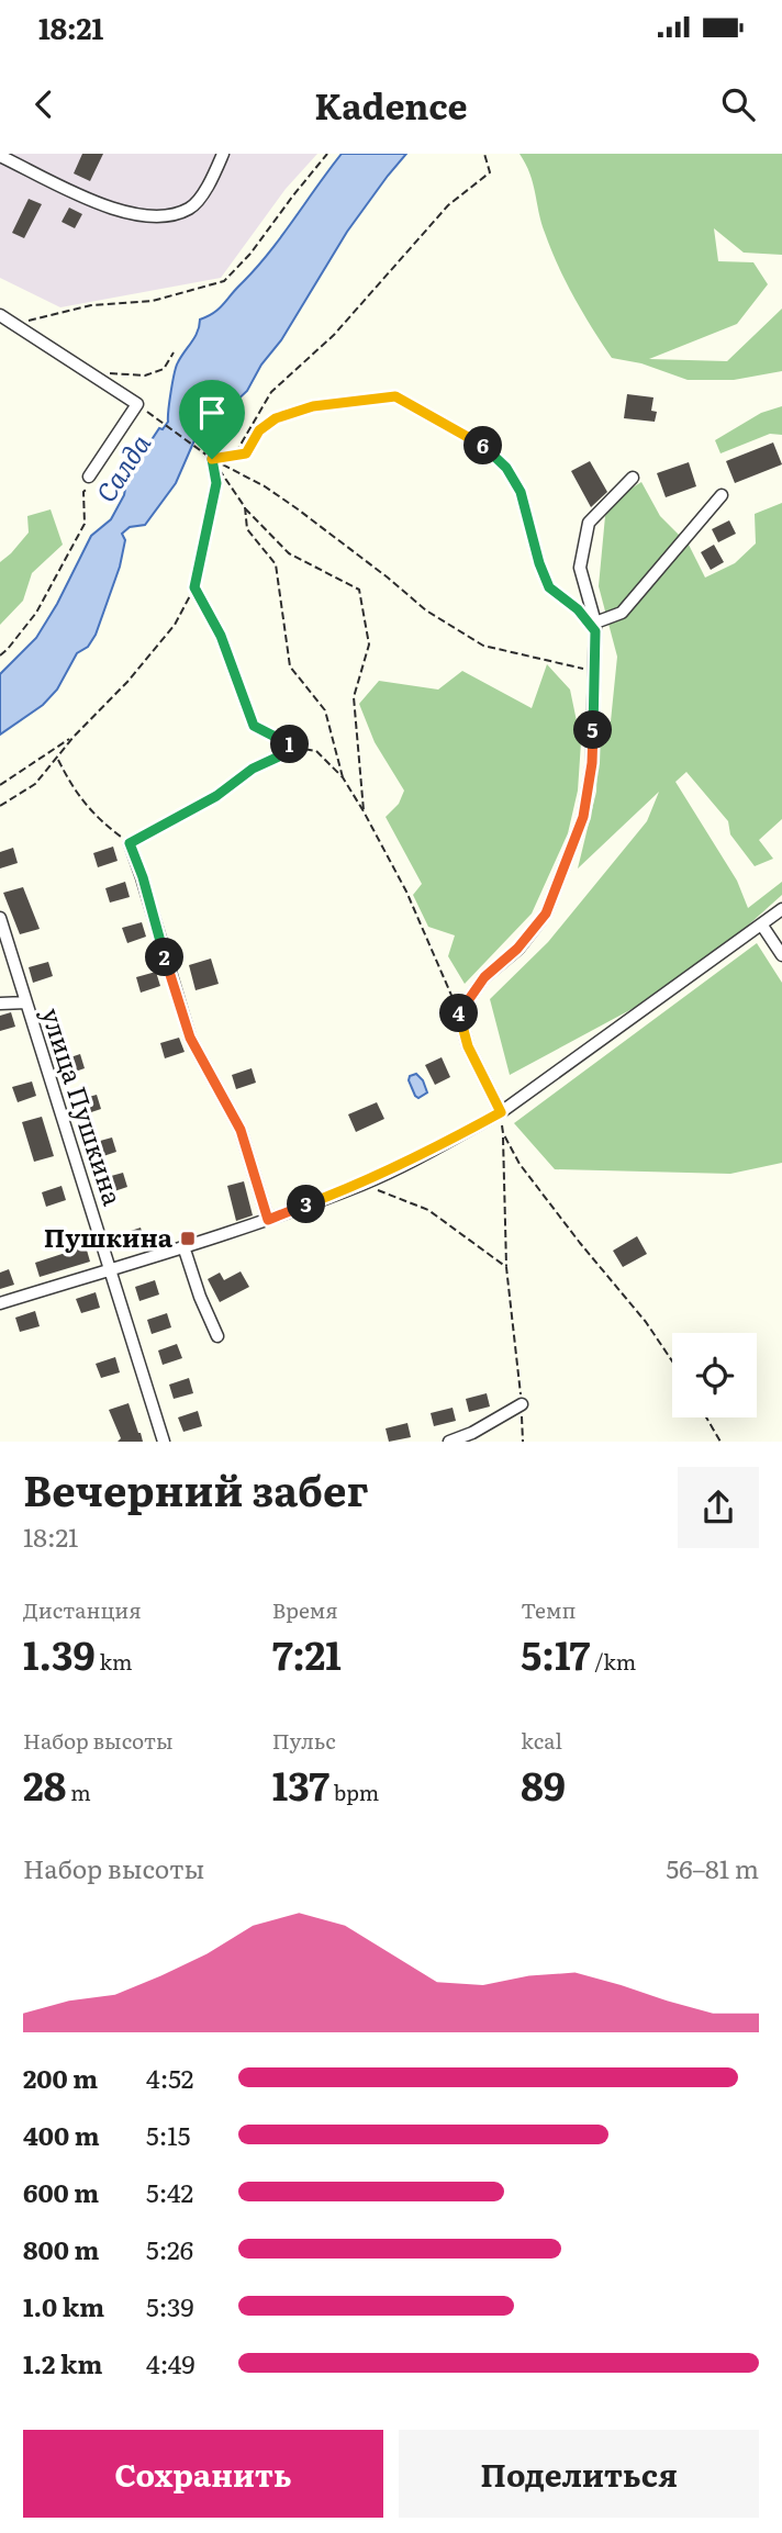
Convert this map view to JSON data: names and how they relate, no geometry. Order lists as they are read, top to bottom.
{
  "streets": {
    "street": ["улица Пушкина"]
  },
  "water": ["Салда"],
  "places": {
    "transit": ["Пушкина"]
  },
  "page": {
    "status": "18:21",
    "header": "Kadence",
    "pins": [
      "6",
      "5",
      "1",
      "2",
      "4",
      "3"
    ],
    "heading": ["Вечерний забег", "18:21"],
    "stats": [
      ["Дистанция", "1.39 km"],
      ["Время", "7:21"],
      ["Темп", "5:17 /km"],
      ["Набор высоты", "28 m"],
      ["Пульс", "137 bpm"],
      ["kcal", "89"]
    ],
    "chart": ["Набор высоты", "56–81 m"],
    "list": [
      {
        "name": "200 m",
        "note": "4:52"
      },
      {
        "name": "400 m",
        "note": "5:15"
      },
      {
        "name": "600 m",
        "note": "5:42"
      },
      {
        "name": "800 m",
        "note": "5:26"
      },
      {
        "name": "1.0 km",
        "note": "5:39"
      },
      {
        "name": "1.2 km",
        "note": "4:49"
      }
    ],
    "buttons": ["Сохранить", "Поделиться"]
  }
}
